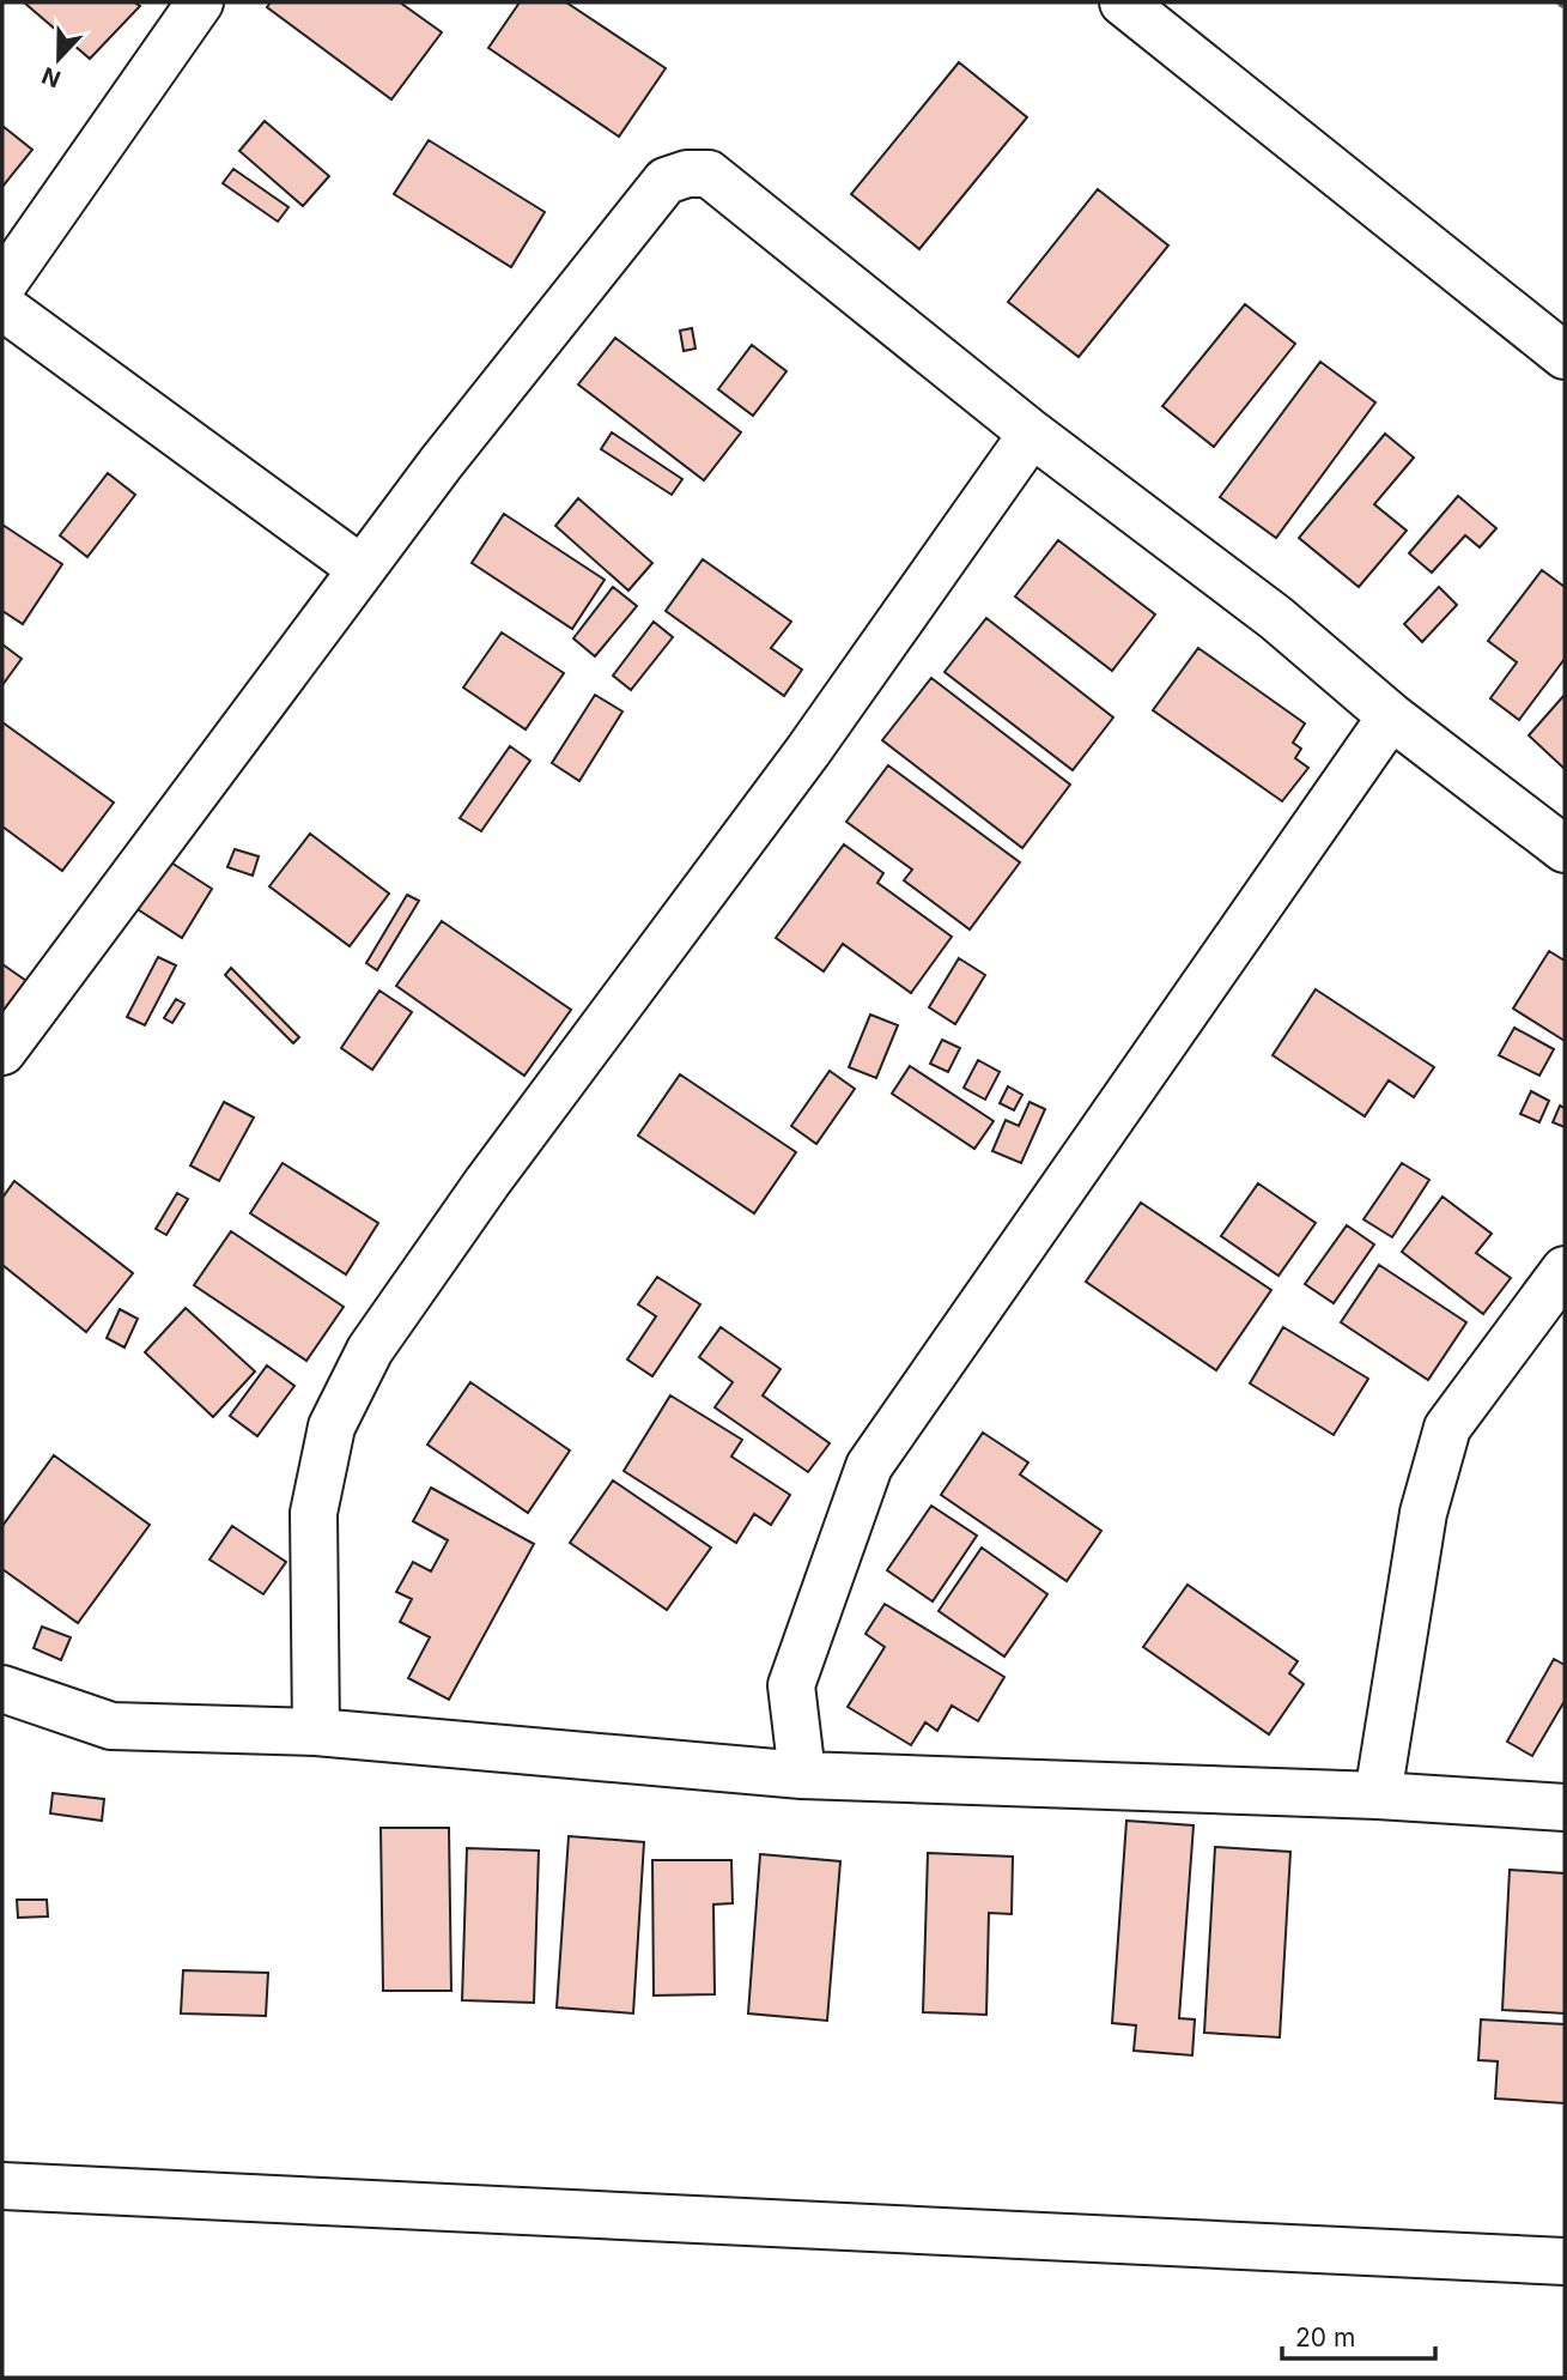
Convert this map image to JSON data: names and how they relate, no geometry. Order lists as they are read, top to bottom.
{
  "scale_bar": "20 m",
  "north": "bottom"
}
